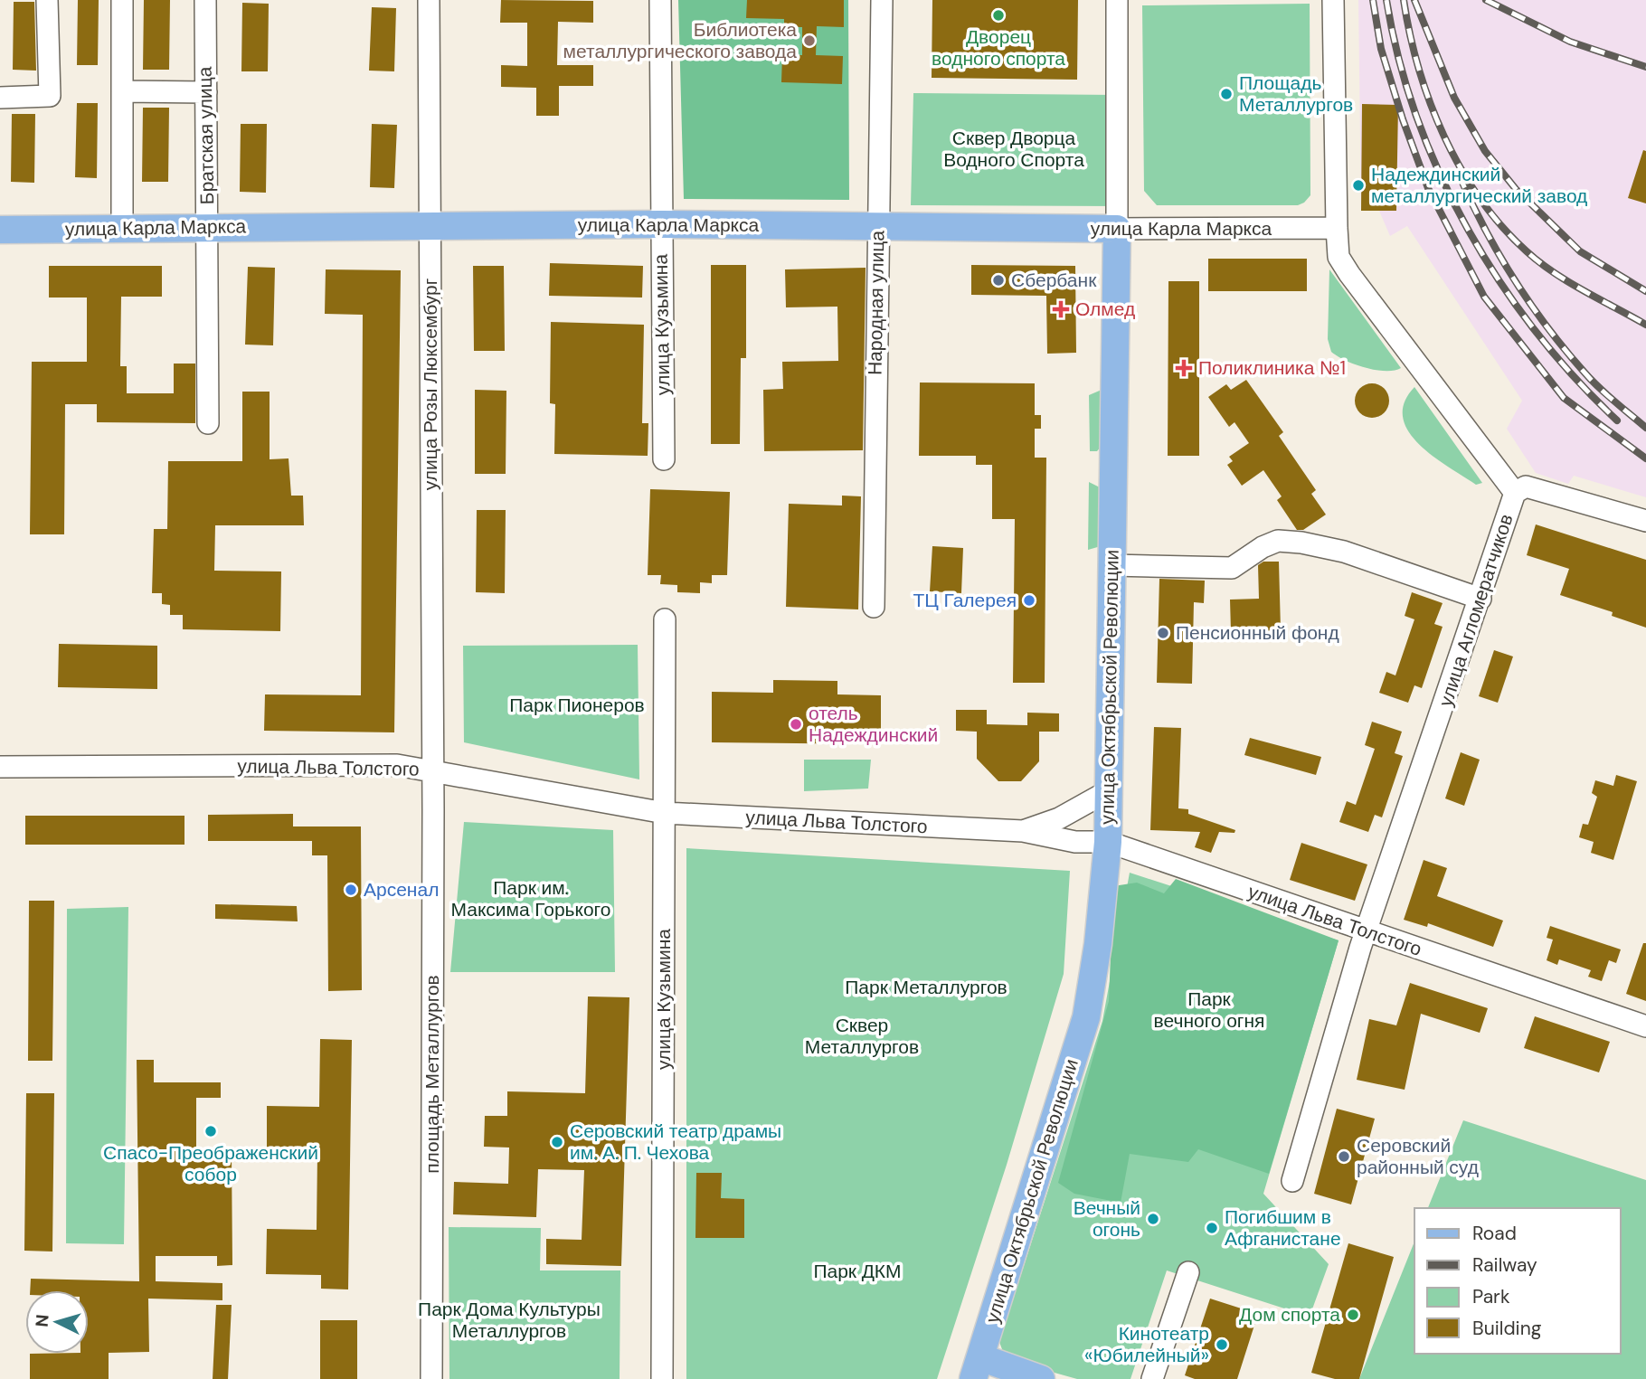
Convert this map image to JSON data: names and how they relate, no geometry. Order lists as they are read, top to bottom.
{
  "streets": {
    "main road": ["улица Карла Маркса", "улица Октябрьской Революции"],
    "street": [
      "Братская улица",
      "Народная улица",
      "улица Кузьмина",
      "улица Розы Люксембург",
      "улица Агломератчиков",
      "улица Льва Толстого",
      "площадь Металлургов"
    ]
  },
  "crossings": [
    ["Братская улица", "улица Карла Маркса"],
    ["улица Карла Маркса", "Народная улица"],
    ["улица Карла Маркса", "улица Кузьмина"],
    ["улица Карла Маркса", "улица Розы Люксембург"],
    ["улица Карла Маркса", "улица Агломератчиков"],
    ["улица Карла Маркса", "улица Октябрьской Революции"],
    ["улица Кузьмина", "улица Льва Толстого"],
    ["улица Розы Люксембург", "улица Льва Толстого"],
    ["улица Розы Люксембург", "площадь Металлургов"],
    ["улица Агломератчиков", "улица Льва Толстого"],
    ["улица Октябрьской Революции", "улица Льва Толстого"],
    ["улица Льва Толстого", "площадь Металлургов"]
  ],
  "parks": [
    "Сквер Дворца Водного Спорта",
    "Парк Пионеров",
    "Парк им. Максима Горького",
    "Парк Металлургов",
    "Парк вечного огня",
    "Сквер Металлургов",
    "Парк ДКМ",
    "Парк Дома Культуры Металлургов"
  ],
  "places": {
    "other": [
      "Дворец водного спорта",
      "Библиотека металлургического завода",
      "Площадь Металлургов",
      "Надеждинский металлургический завод",
      "Сбербанк",
      "ТЦ Галерея",
      "Пенсионный фонд",
      "отель Надеждинский",
      "Арсенал",
      "Спасо-Преображенский собор",
      "Серовский театр драмы им. А. П. Чехова",
      "Серовский районный суд",
      "Вечный огонь",
      "Погибшим в Афганистане",
      "Дом спорта",
      "Кинотеатр «Юбилейный»"
    ],
    "health": ["Олмед", "Поликлиника №1"]
  },
  "legend": [
    "Road",
    "Railway",
    "Park",
    "Building"
  ],
  "north": "left"
}
